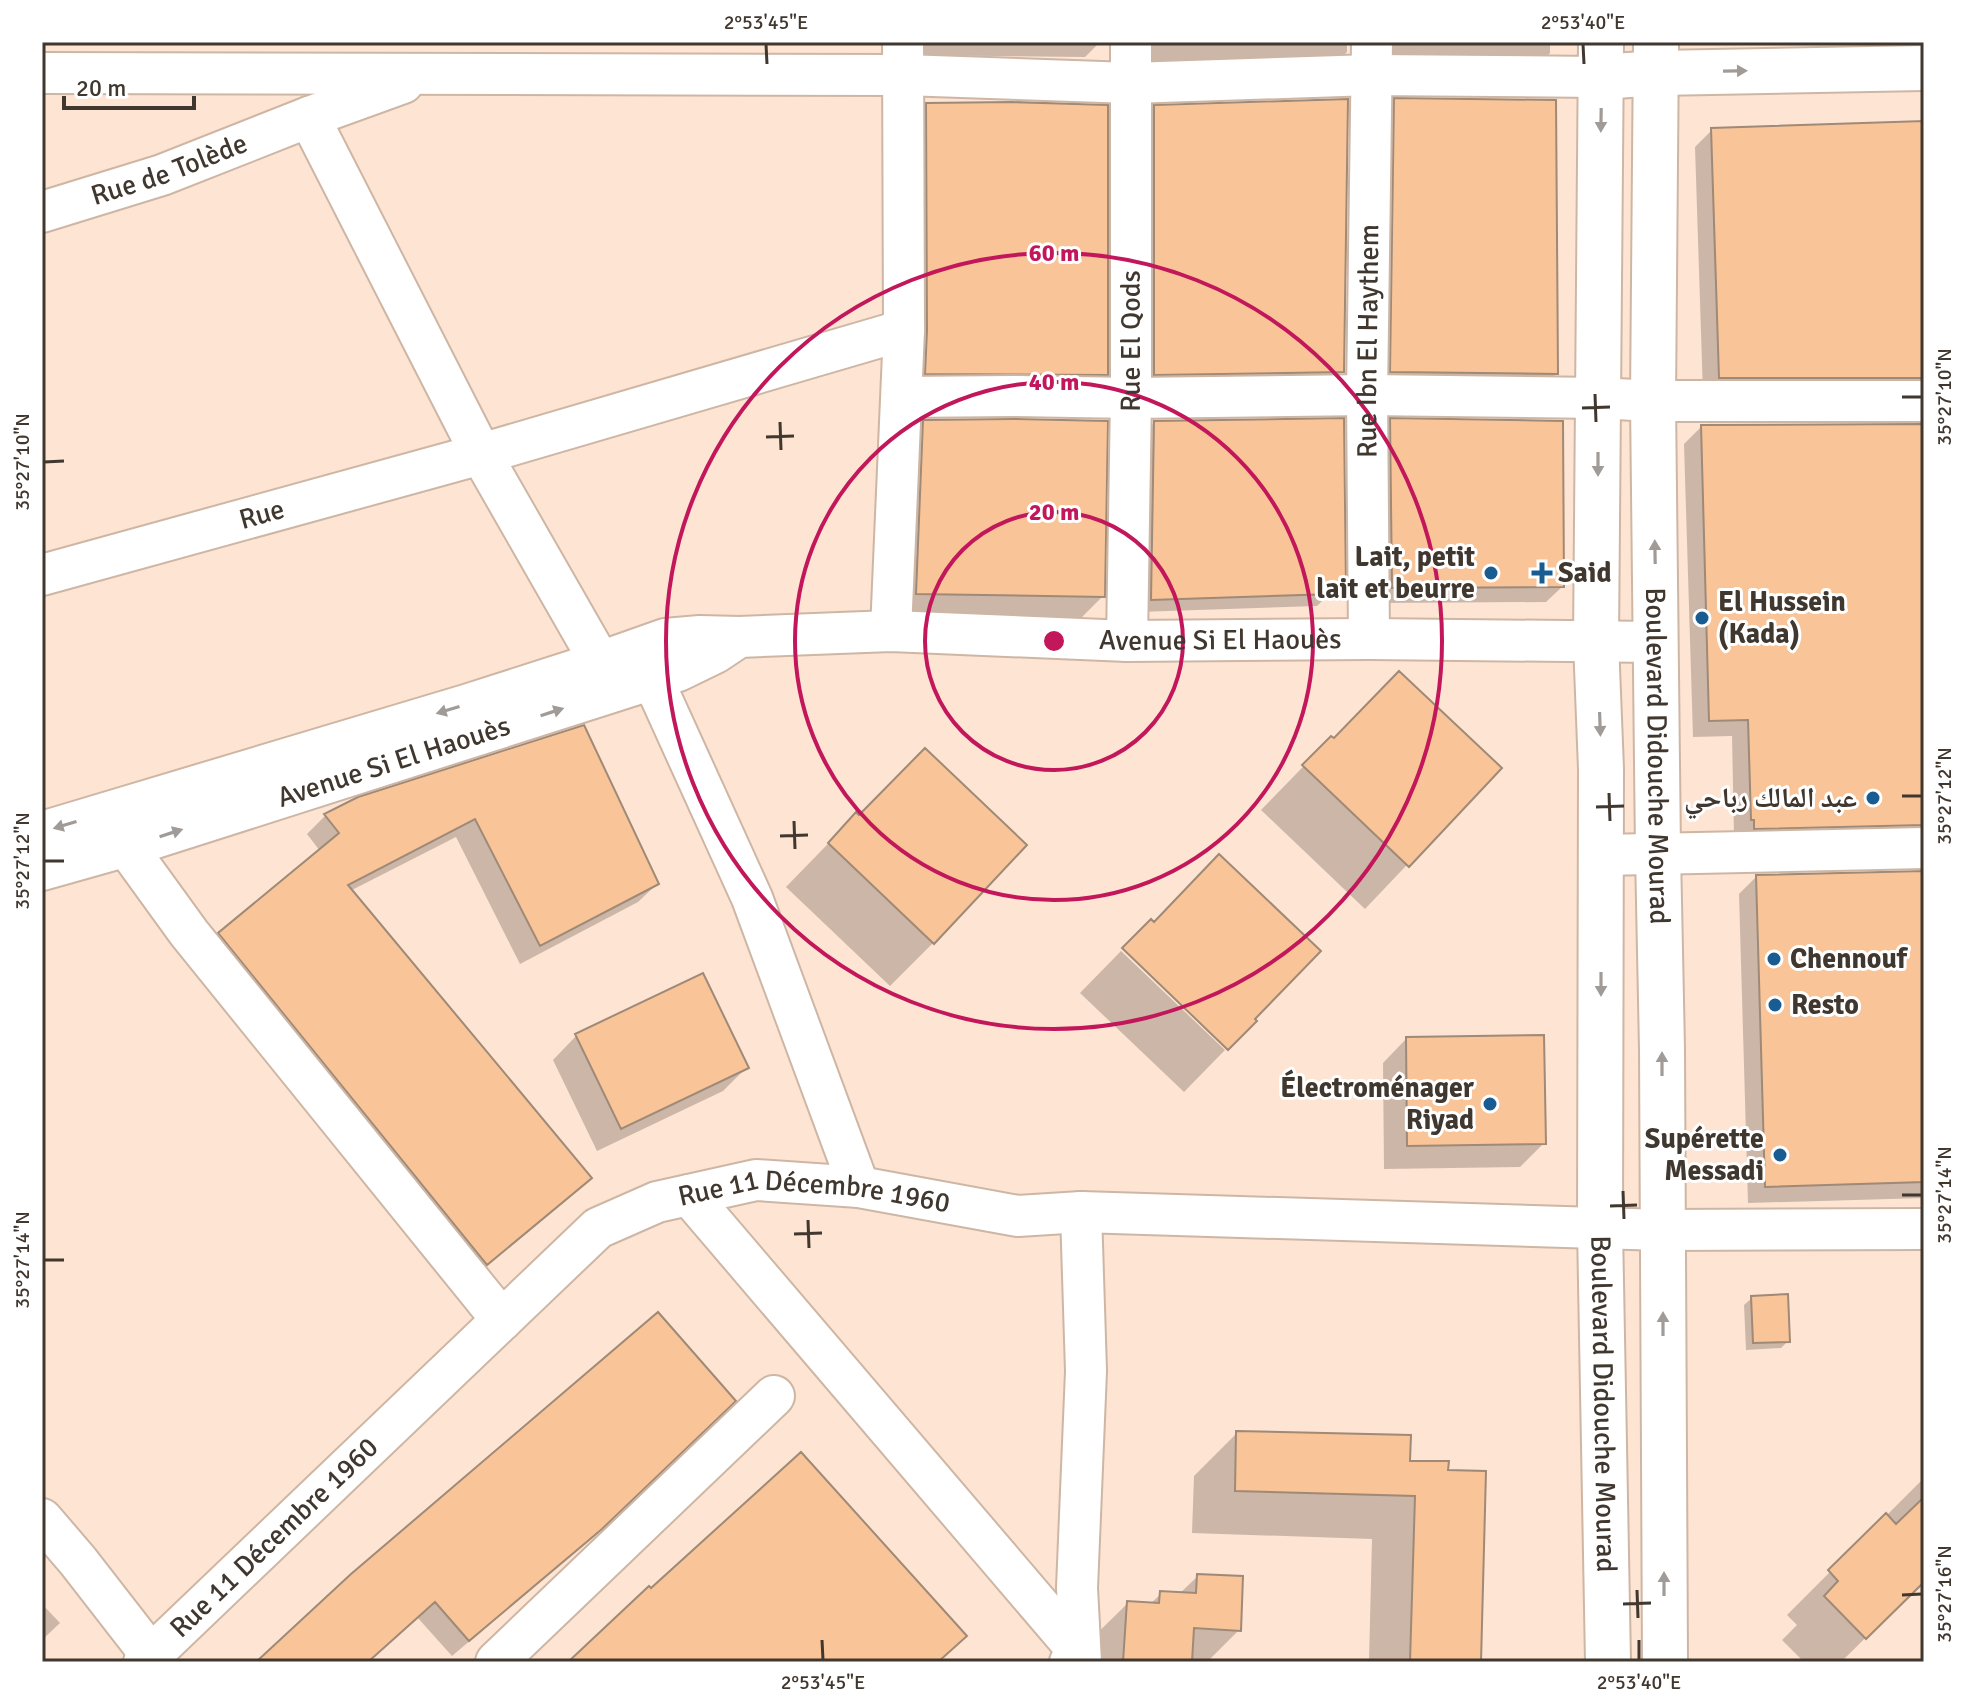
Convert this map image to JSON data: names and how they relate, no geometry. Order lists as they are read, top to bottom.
{
  "streets": {
    "main road": ["Boulevard Didouche Mourad"],
    "street": [
      "Rue de Tolède",
      "Rue Ibn El Haythem",
      "Rue El Qods",
      "Rue",
      "Avenue Si El Haouès",
      "Rue 11 Décembre 1960"
    ]
  },
  "crossings": [
    ["Rue Ibn El Haythem", "Avenue Si El Haouès"],
    ["Rue El Qods", "Avenue Si El Haouès"],
    ["Avenue Si El Haouès", "Boulevard Didouche Mourad"],
    ["Boulevard Didouche Mourad", "Rue 11 Décembre 1960"]
  ],
  "places": {
    "other": [
      "Lait, petit lait et beurre",
      "El Hussein (Kada)",
      "عبد المالك رباحي",
      "Chennouf",
      "Resto",
      "Électroménager Riyad",
      "Supérette Messadi"
    ],
    "health": ["Said"]
  },
  "scale_bar": "20 m",
  "coordinates": [
    "2°53'45\"E",
    "2°53'40\"E",
    "35°27'10\"N",
    "35°27'12\"N",
    "35°27'14\"N",
    "35°27'16\"N"
  ],
  "rings": ["60 m", "40 m", "20 m"]
}
